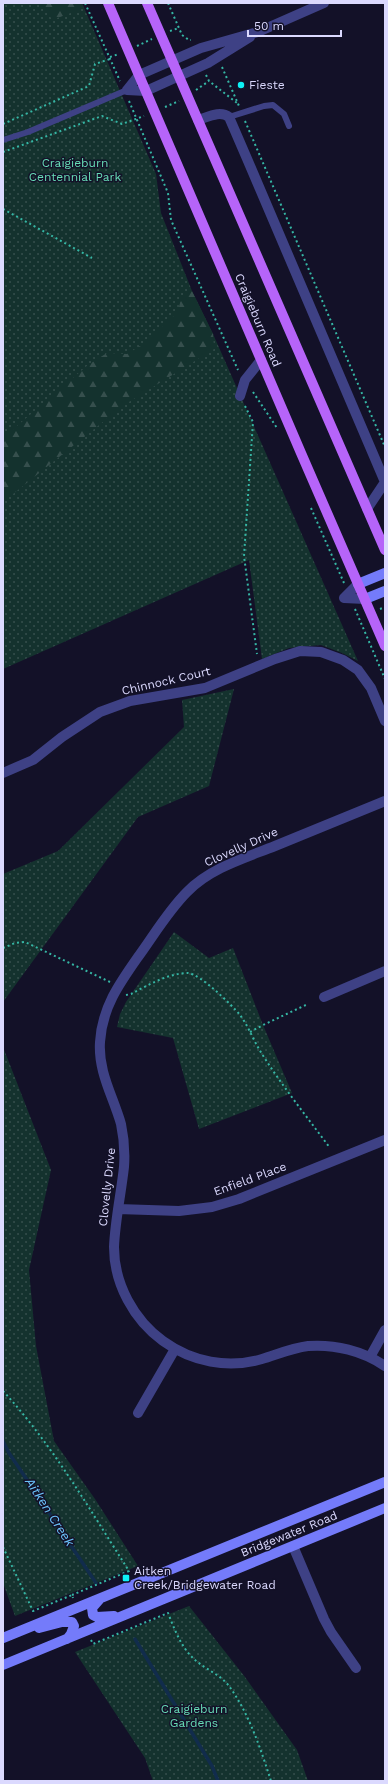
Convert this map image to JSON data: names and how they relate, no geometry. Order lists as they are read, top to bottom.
{
  "streets": {
    "main road": ["Craigieburn Road"],
    "street": [
      "Chinnock Court",
      "Clovelly Drive",
      "Enfield Place",
      "Bridgewater Road"
    ]
  },
  "crossings": [
    ["Clovelly Drive", "Enfield Place"]
  ],
  "water": ["Aitken Creek"],
  "parks": ["Craigieburn Centennial Park", "Craigieburn Gardens"],
  "places": {
    "other": ["Fieste"],
    "transit": ["Aitken Creek/Bridgewater Road"]
  },
  "scale_bar": "50 m"
}
